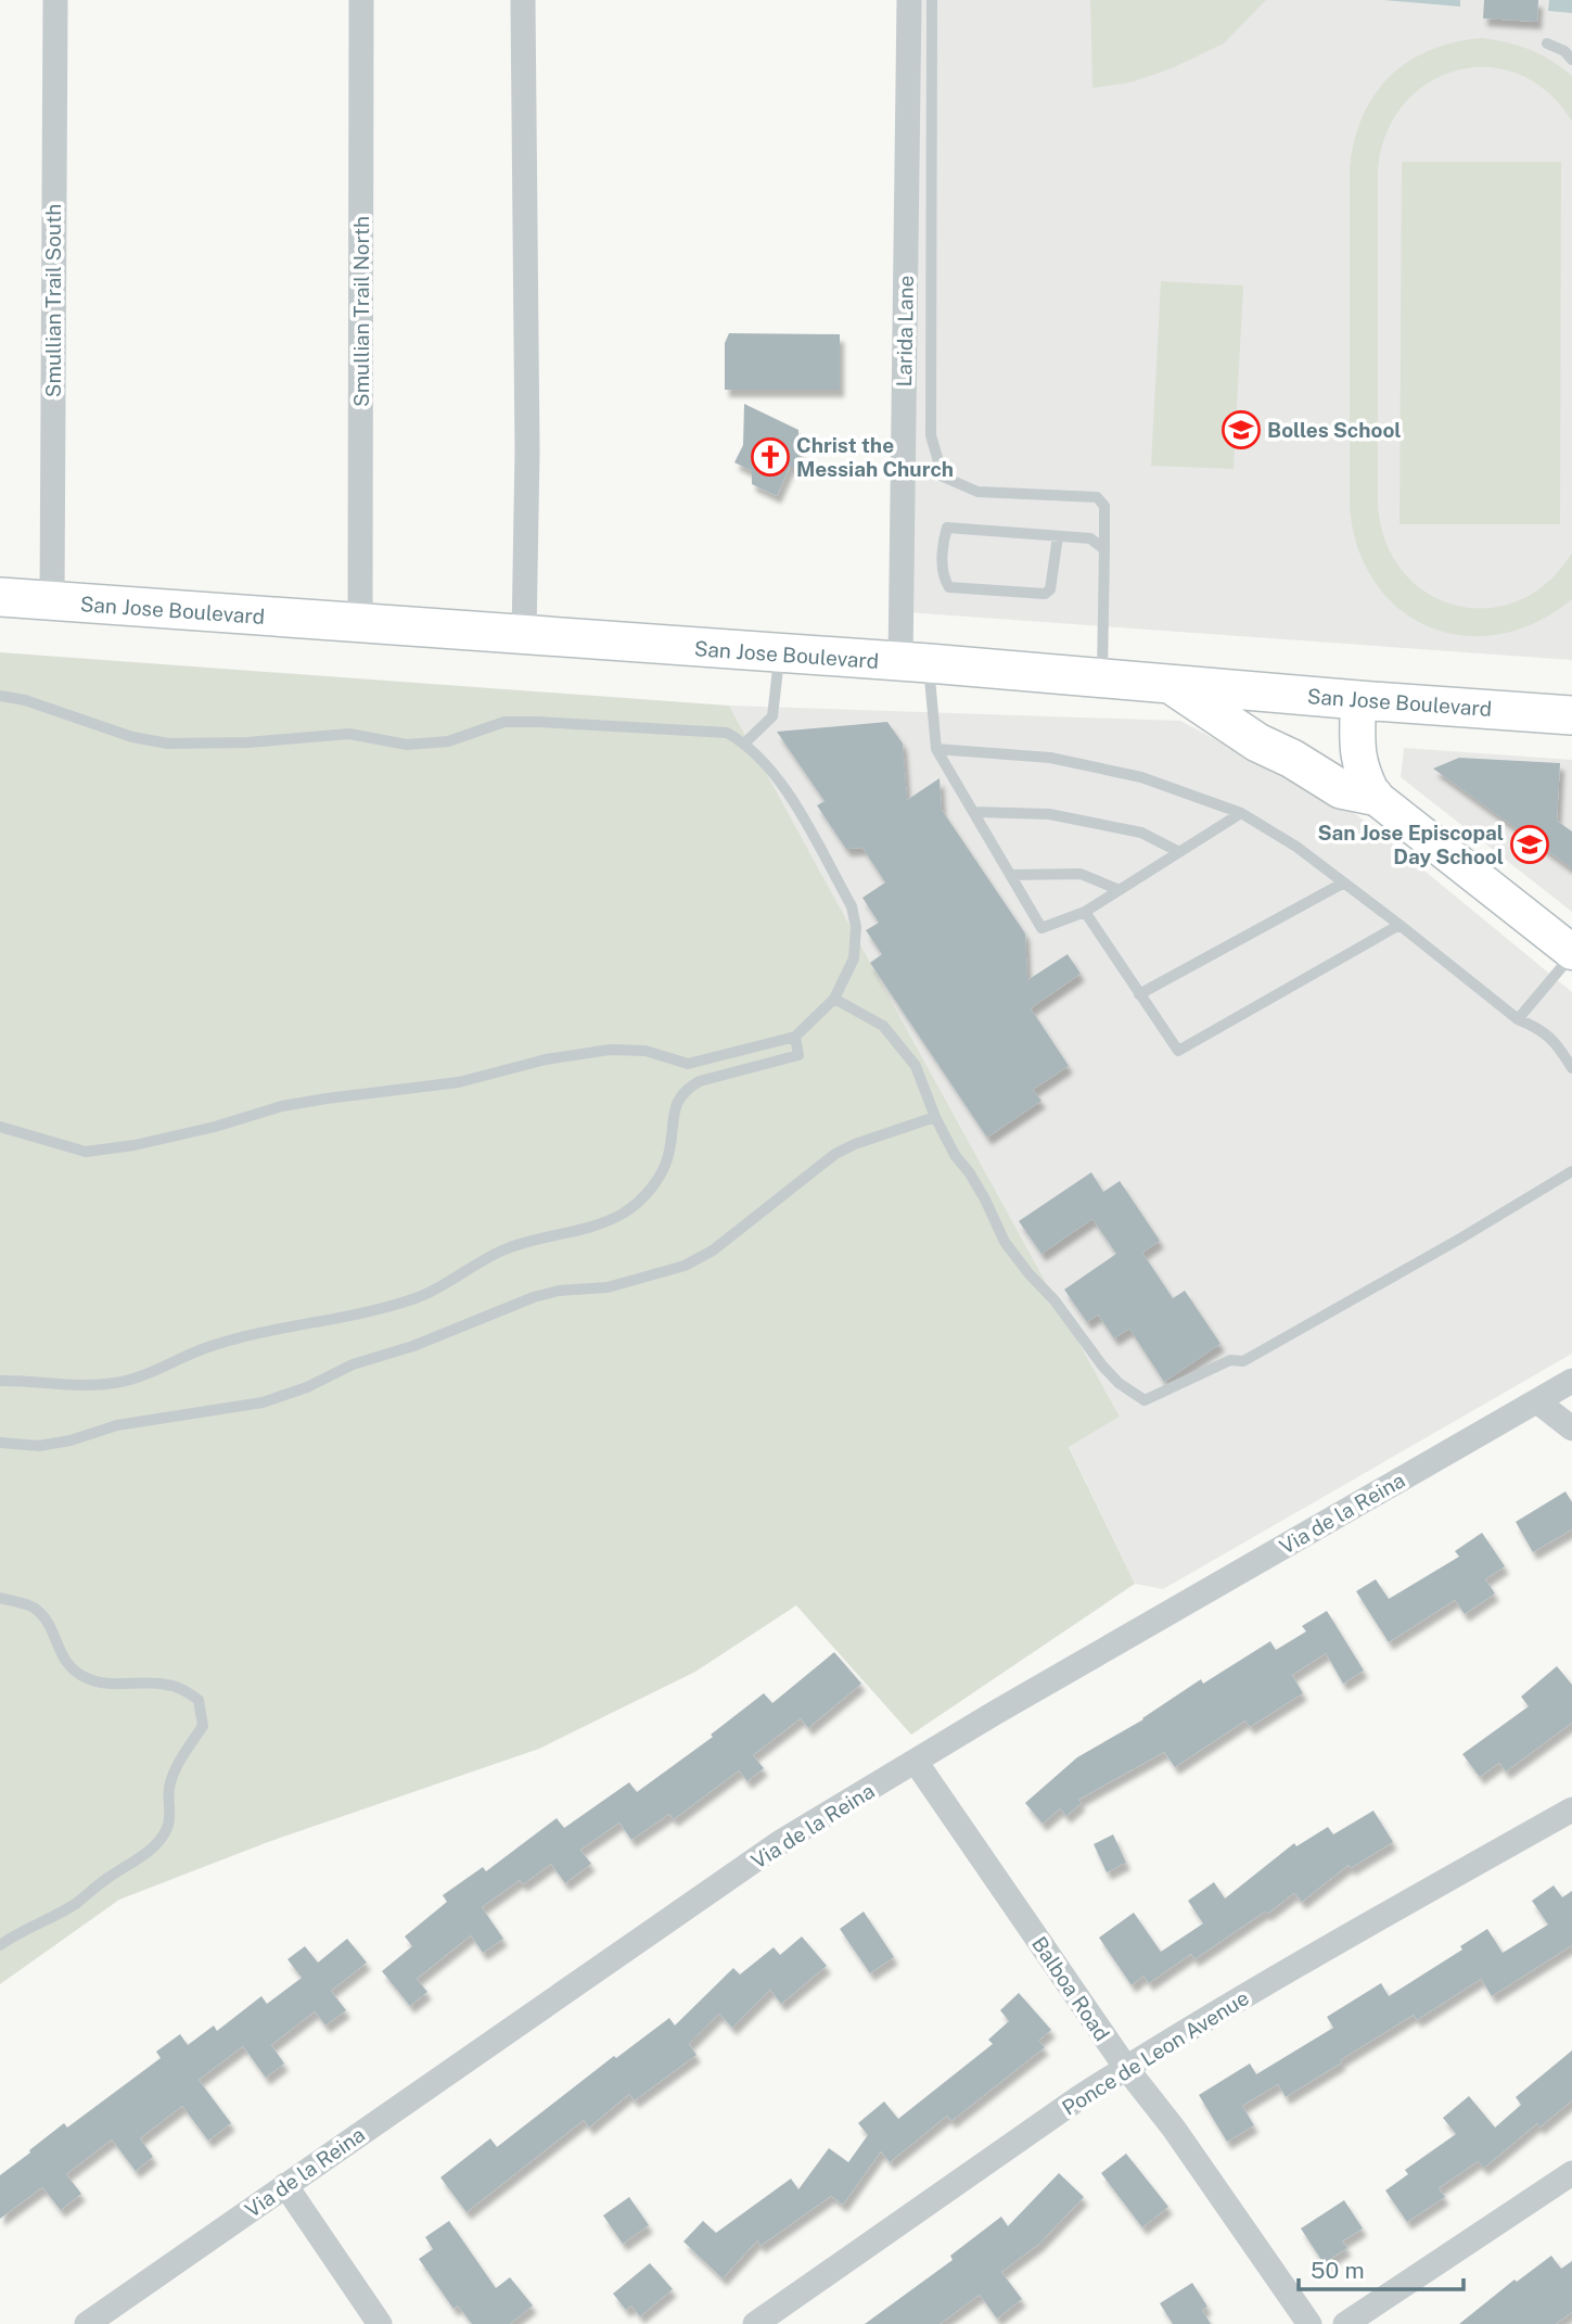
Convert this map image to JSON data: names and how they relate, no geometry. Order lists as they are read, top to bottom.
{
  "streets": {
    "main road": ["San Jose Boulevard"],
    "street": [
      "Smullian Trail South",
      "Smullian Trail North",
      "Larida Lane",
      "Via de la Reina",
      "Balboa Road",
      "Ponce de Leon Avenue"
    ]
  },
  "crossings": [
    ["Smullian Trail South", "San Jose Boulevard"],
    ["Smullian Trail North", "San Jose Boulevard"],
    ["Larida Lane", "San Jose Boulevard"],
    ["Via de la Reina", "Balboa Road"],
    ["Balboa Road", "Ponce de Leon Avenue"]
  ],
  "places": {
    "school or university": ["Bolles School", "San Jose Episcopal Day School"],
    "church": ["Christ the Messiah Church"]
  },
  "scale_bar": "50 m"
}
